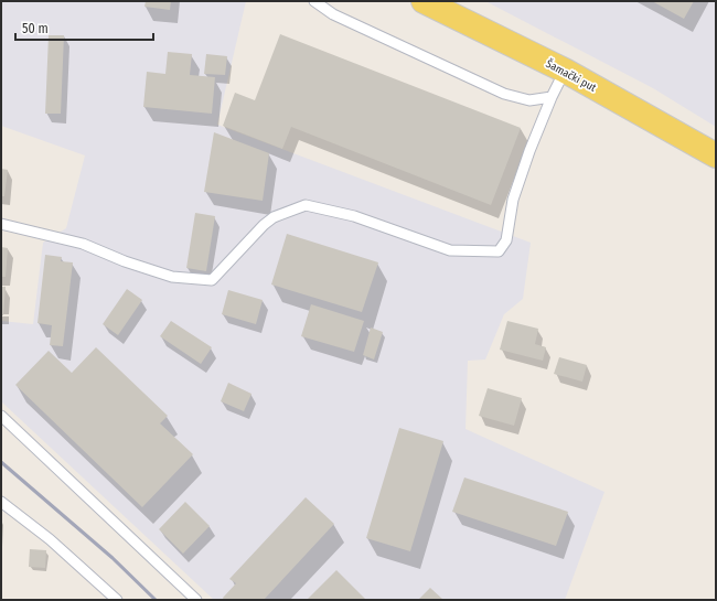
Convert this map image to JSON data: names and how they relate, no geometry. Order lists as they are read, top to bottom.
{
  "streets": {
    "main road": ["Šamački put"]
  },
  "scale_bar": "50 m"
}
